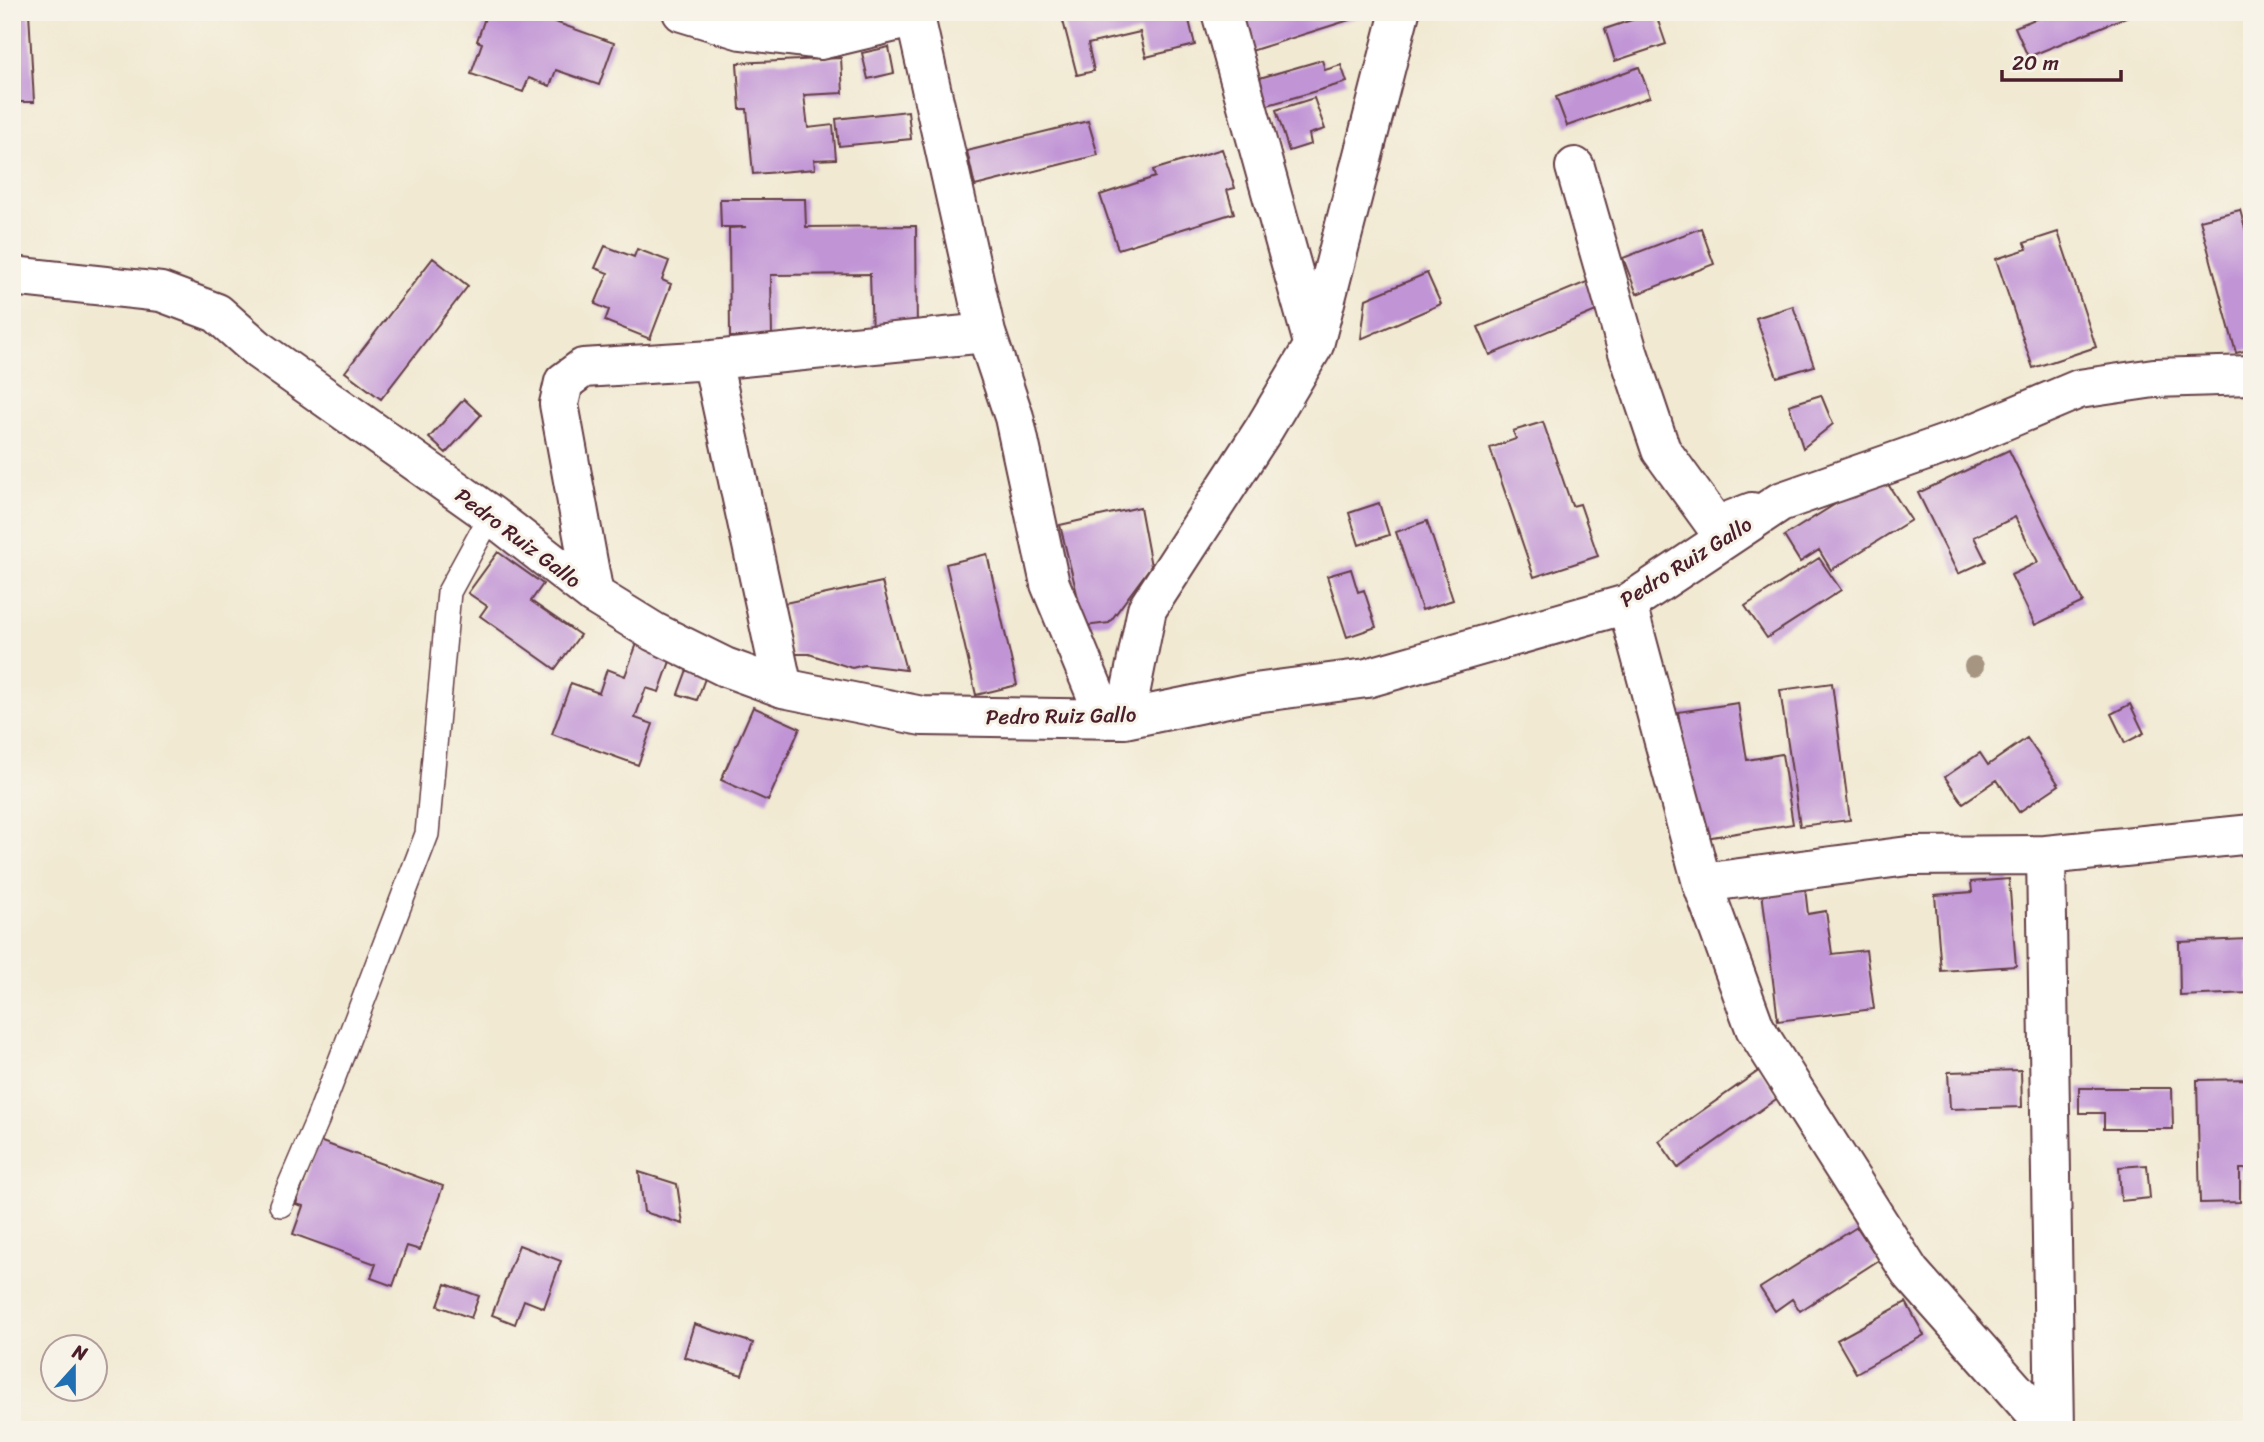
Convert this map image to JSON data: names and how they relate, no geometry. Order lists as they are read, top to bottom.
{
  "streets": {
    "street": ["Pedro Ruiz Gallo"]
  },
  "scale_bar": "20 m",
  "north": "top"
}
